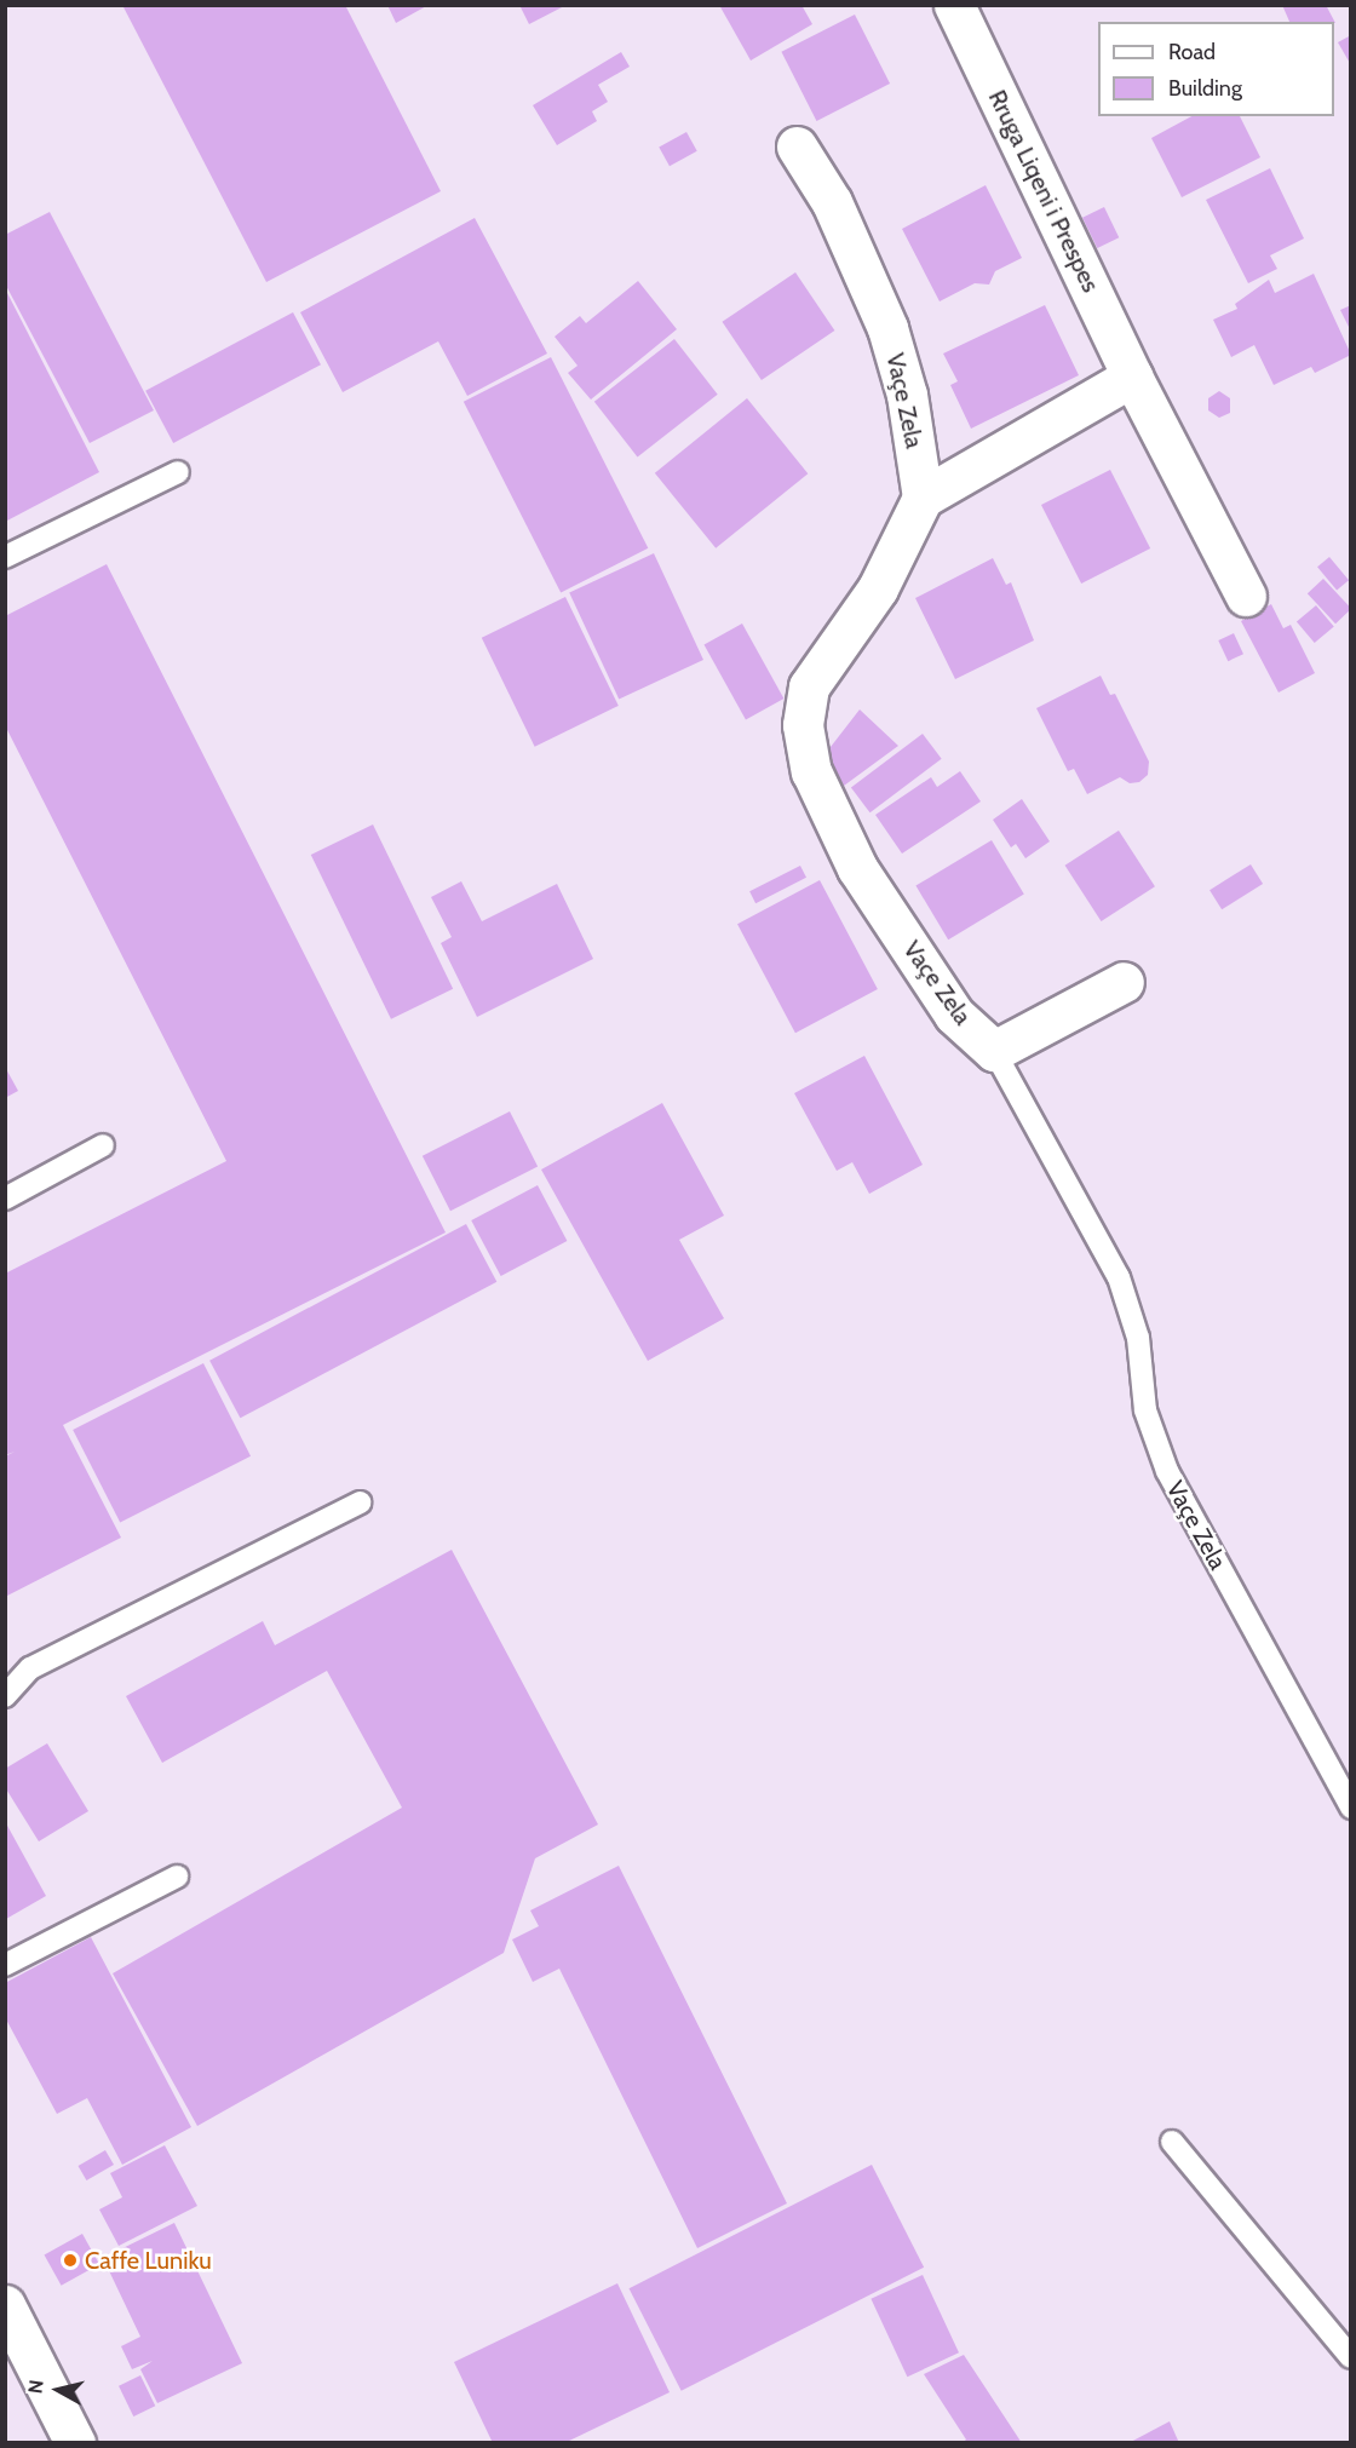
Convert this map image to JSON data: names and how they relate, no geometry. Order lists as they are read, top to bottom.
{
  "streets": {
    "street": ["Rruga Liqeni i Prespes", "Vaçe Zela"]
  },
  "places": ["Caffe Luniku"],
  "legend": ["Road", "Building"],
  "north": "left"
}
